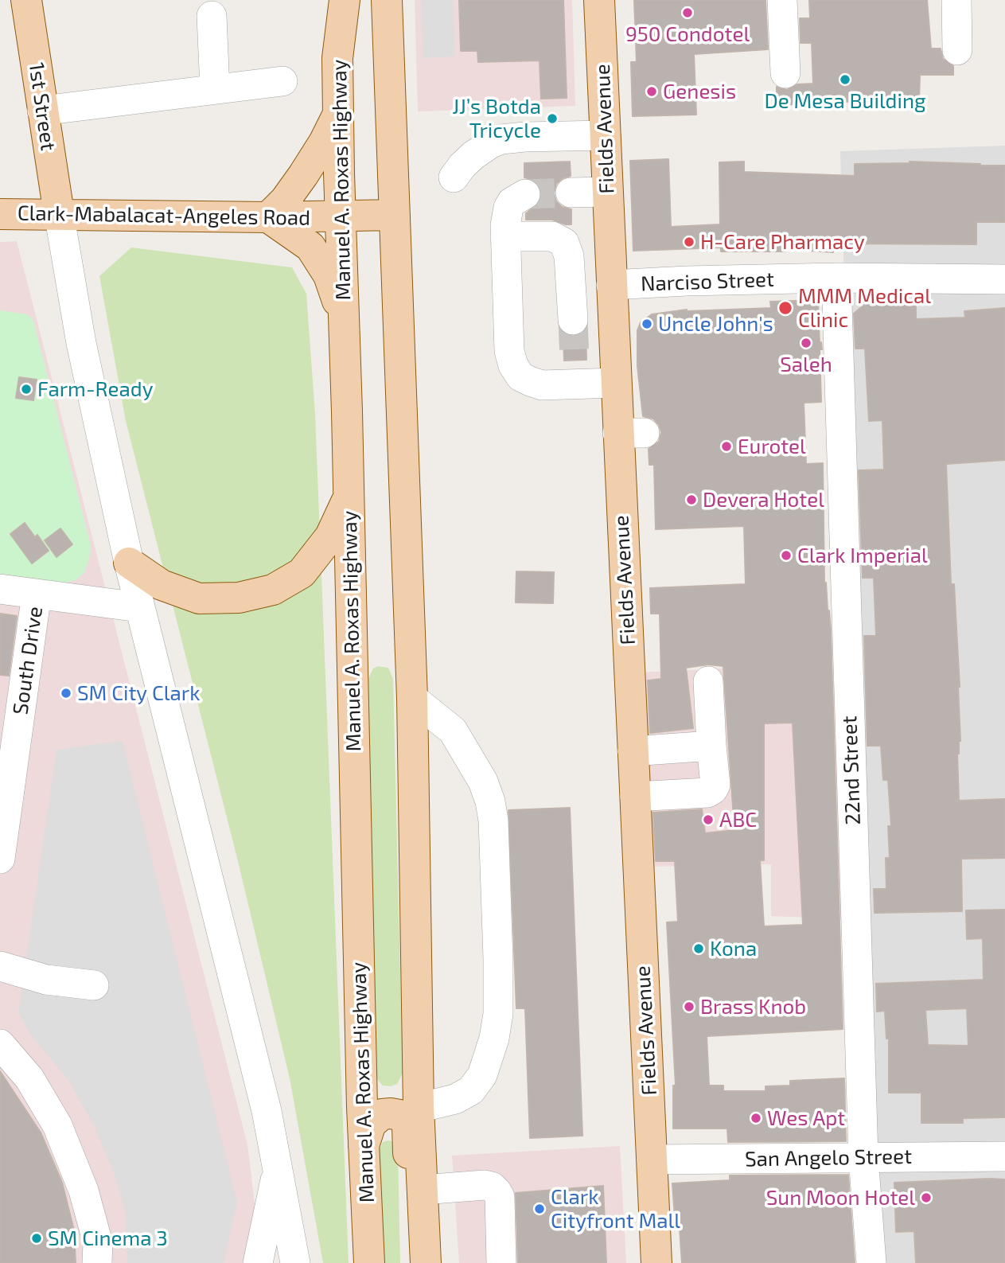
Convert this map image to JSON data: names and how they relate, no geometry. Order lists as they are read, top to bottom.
{
  "streets": {
    "main road": [
      "1st Street",
      "Fields Avenue",
      "Manuel A. Roxas Highway",
      "Clark-Mabalacat-Angeles Road"
    ],
    "street": [
      "Narciso Street",
      "South Drive",
      "22nd Street",
      "San Angelo Street"
    ]
  },
  "crossings": [
    ["1st Street", "Clark-Mabalacat-Angeles Road"],
    ["Fields Avenue", "Narciso Street"],
    ["Fields Avenue", "San Angelo Street"],
    ["Manuel A. Roxas Highway", "Clark-Mabalacat-Angeles Road"],
    ["Narciso Street", "22nd Street"],
    ["22nd Street", "San Angelo Street"]
  ],
  "places": [
    "950 Condotel",
    "De Mesa Building",
    "Genesis",
    "JJ’s Botda Tricycle",
    "H-Care Pharmacy",
    "MMM Medical Clinic",
    "Uncle John's",
    "Saleh",
    "Farm-Ready",
    "Eurotel",
    "Devera Hotel",
    "Clark Imperial",
    "SM City Clark",
    "ABC",
    "Kona",
    "Brass Knob",
    "Wes Apt",
    "Sun Moon Hotel",
    "Clark Cityfront Mall",
    "SM Cinema 3"
  ]
}
